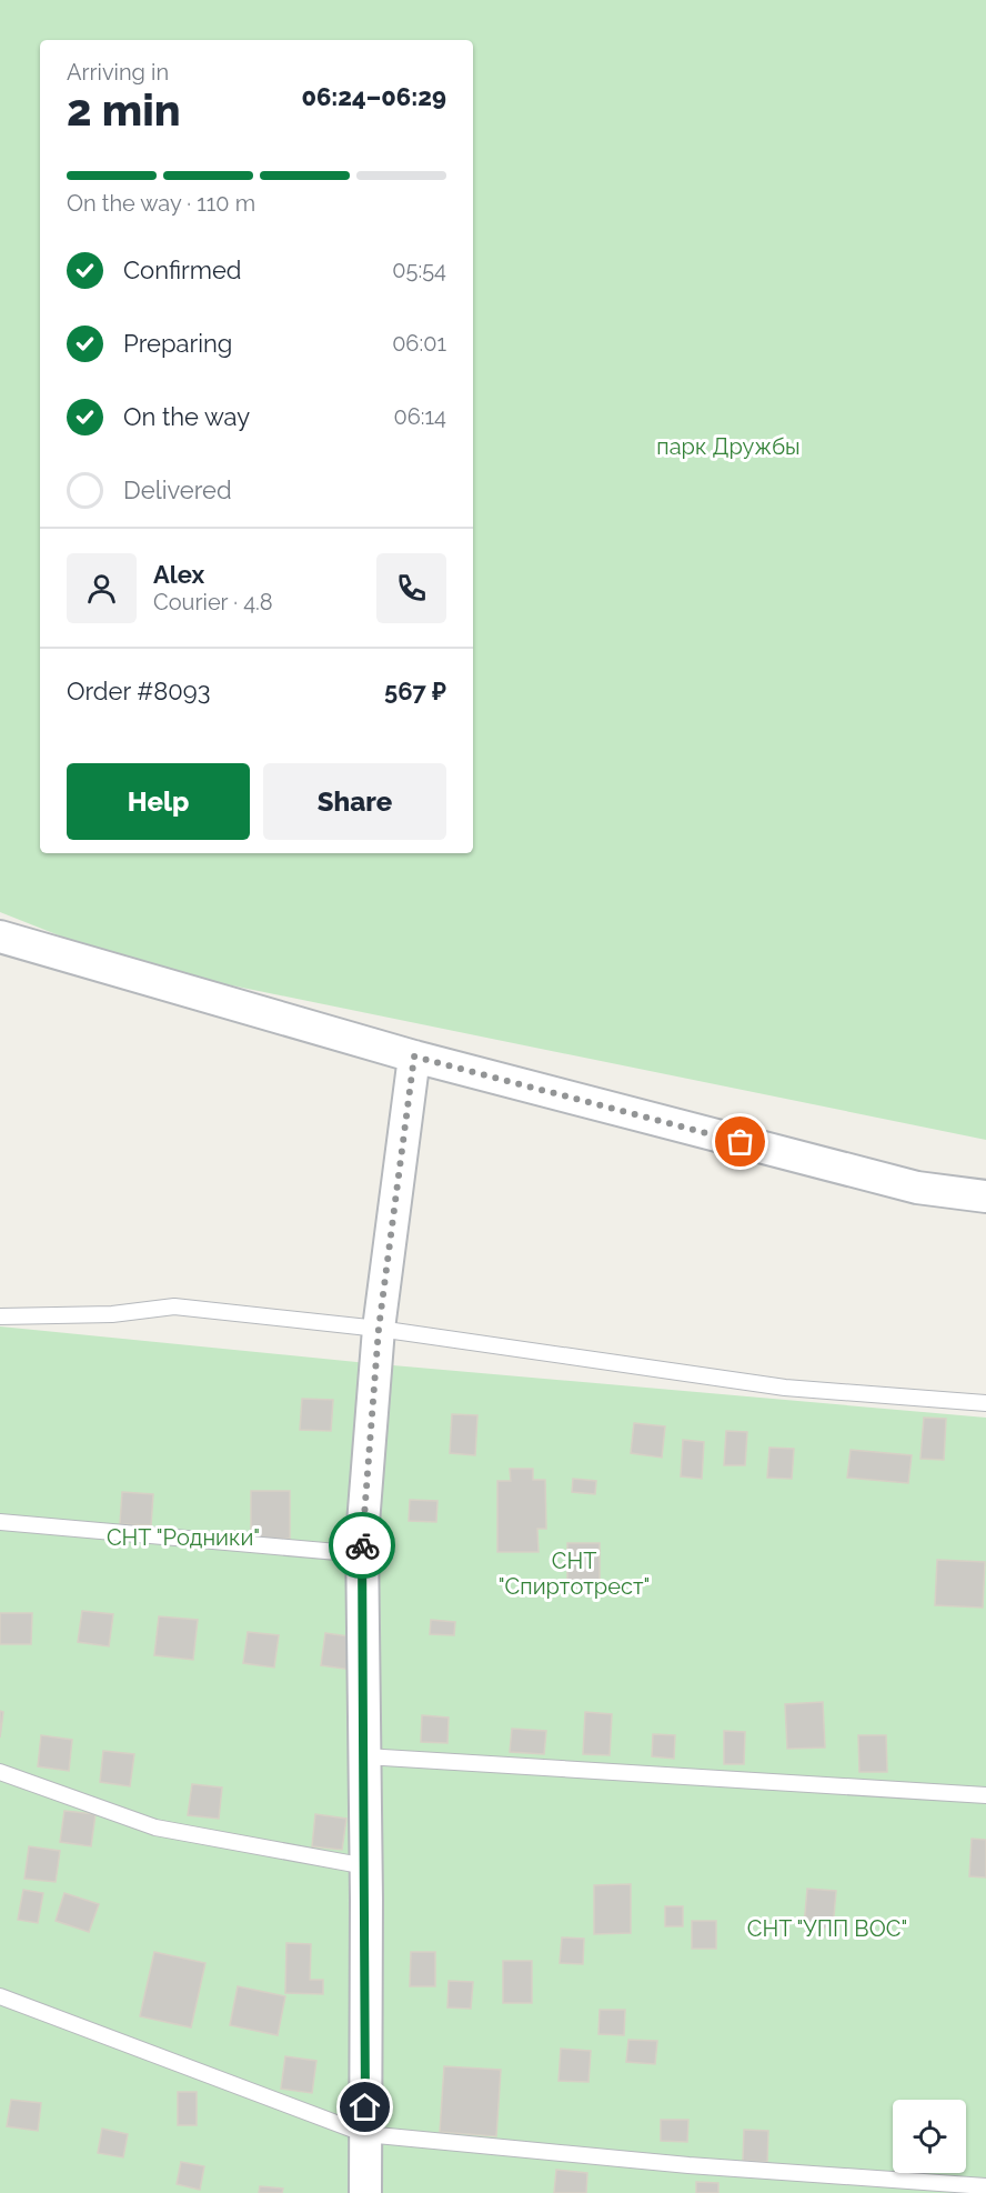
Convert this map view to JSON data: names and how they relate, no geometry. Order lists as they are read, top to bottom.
{
  "parks": [
    "парк Дружбы",
    "СНТ \"Родники\"",
    "СНТ \"Спиртотрест\"",
    "СНТ \"УПП ВОС\""
  ],
  "page": {
    "heading": ["2 min", "Arriving in", "06:24–06:29"],
    "panel": [
      "Alex",
      "Courier · 4.8",
      "Order #8093",
      "567 ₽"
    ],
    "bar": "On the way · 110 m",
    "list": [
      ["Confirmed", "05:54"],
      ["Preparing", "06:01"],
      ["On the way", "06:14"],
      "Delivered"
    ],
    "buttons": ["Help", "Share"]
  }
}
